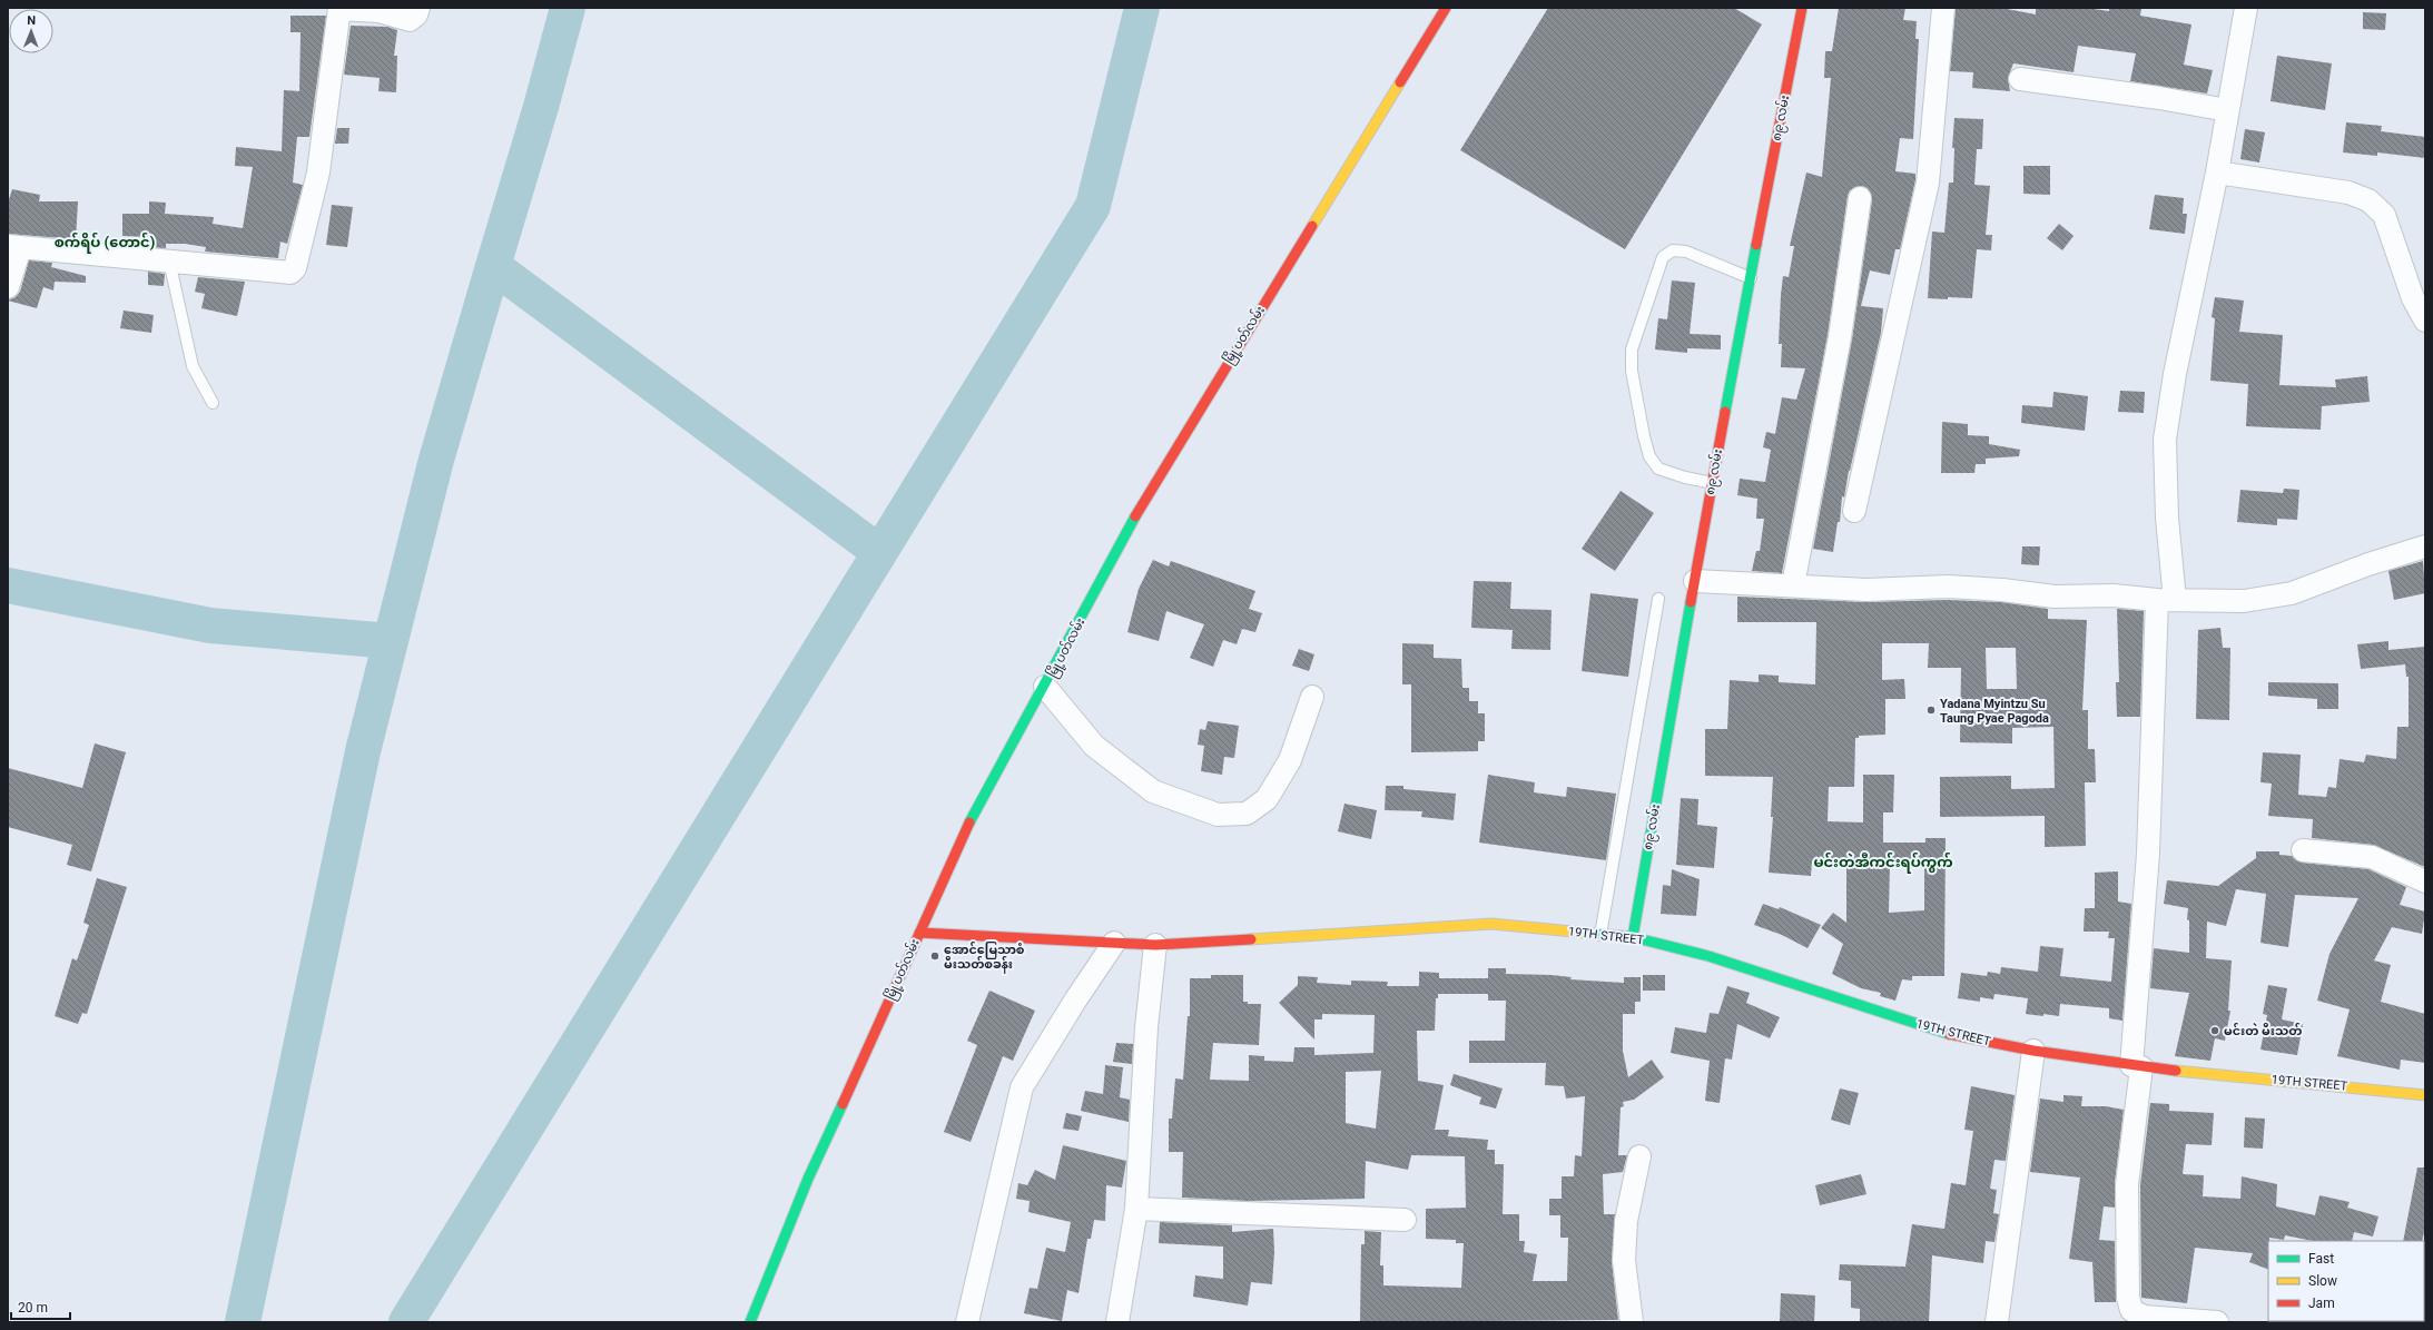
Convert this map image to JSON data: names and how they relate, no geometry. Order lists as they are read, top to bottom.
{
  "streets": {
    "street": ["၈၉ လမ်း", "မြို့ပတ်လမ်း", "19TH STREET"]
  },
  "crossings": [
    ["၈၉ လမ်း", "19TH STREET"],
    ["မြို့ပတ်လမ်း", "19TH STREET"]
  ],
  "districts": ["စက်ရိပ် (တောင်)", "မင်းတဲအီကင်းရပ်ကွက်"],
  "places": ["Yadana Myintzu Su Taung Pyae Pagoda", "အောင်မြေသာစံ မီးသတ်စခန်း", "မင်းတဲ မီးသတ်"],
  "legend": ["Fast", "Slow", "Jam"],
  "scale_bar": "20 m",
  "north": "top"
}
